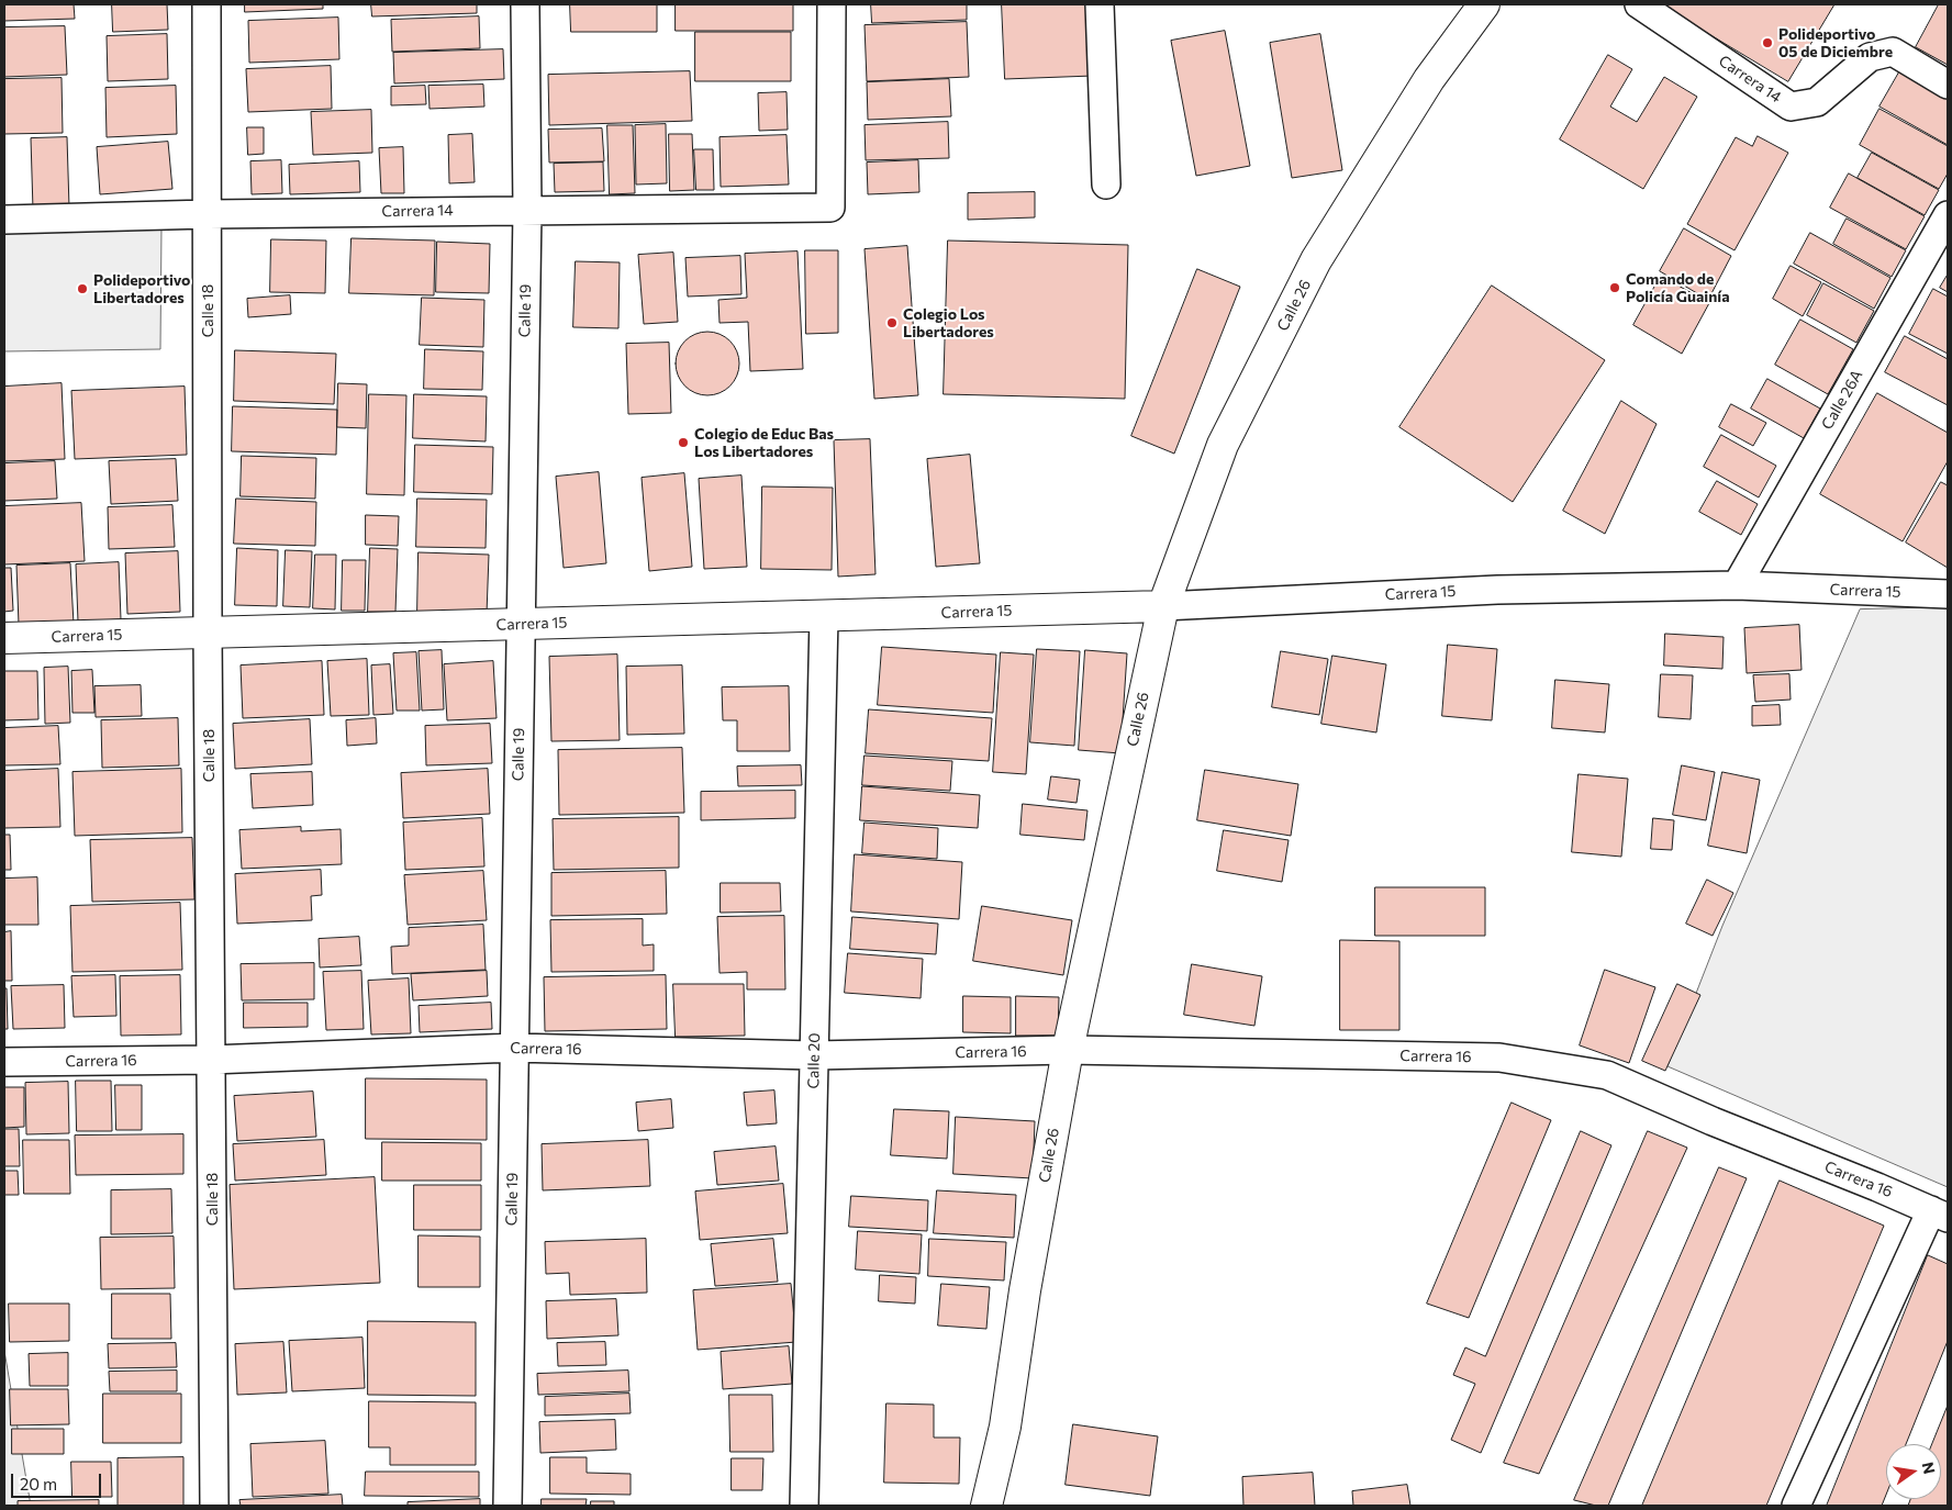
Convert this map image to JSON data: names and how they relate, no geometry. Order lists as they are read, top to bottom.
{
  "streets": {
    "street": [
      "Carrera 14",
      "Calle 26",
      "Calle 18",
      "Calle 19",
      "Calle 26A",
      "Carrera 15",
      "Carrera 16",
      "Calle 20"
    ]
  },
  "crossings": [
    ["Carrera 14", "Calle 18"],
    ["Carrera 14", "Calle 19"],
    ["Calle 26", "Carrera 15"],
    ["Calle 26", "Carrera 16"],
    ["Calle 18", "Carrera 15"],
    ["Calle 18", "Carrera 16"],
    ["Calle 19", "Carrera 15"],
    ["Calle 19", "Carrera 16"],
    ["Calle 26A", "Carrera 15"],
    ["Carrera 15", "Calle 20"],
    ["Carrera 16", "Calle 20"]
  ],
  "places": [
    "Polideportivo 05 de Diciembre",
    "Comando de Policía Guainía",
    "Polideportivo Libertadores",
    "Colegio Los Libertadores",
    "Colegio de Educ Bas Los Libertadores"
  ],
  "scale_bar": "20 m",
  "north": "right"
}
